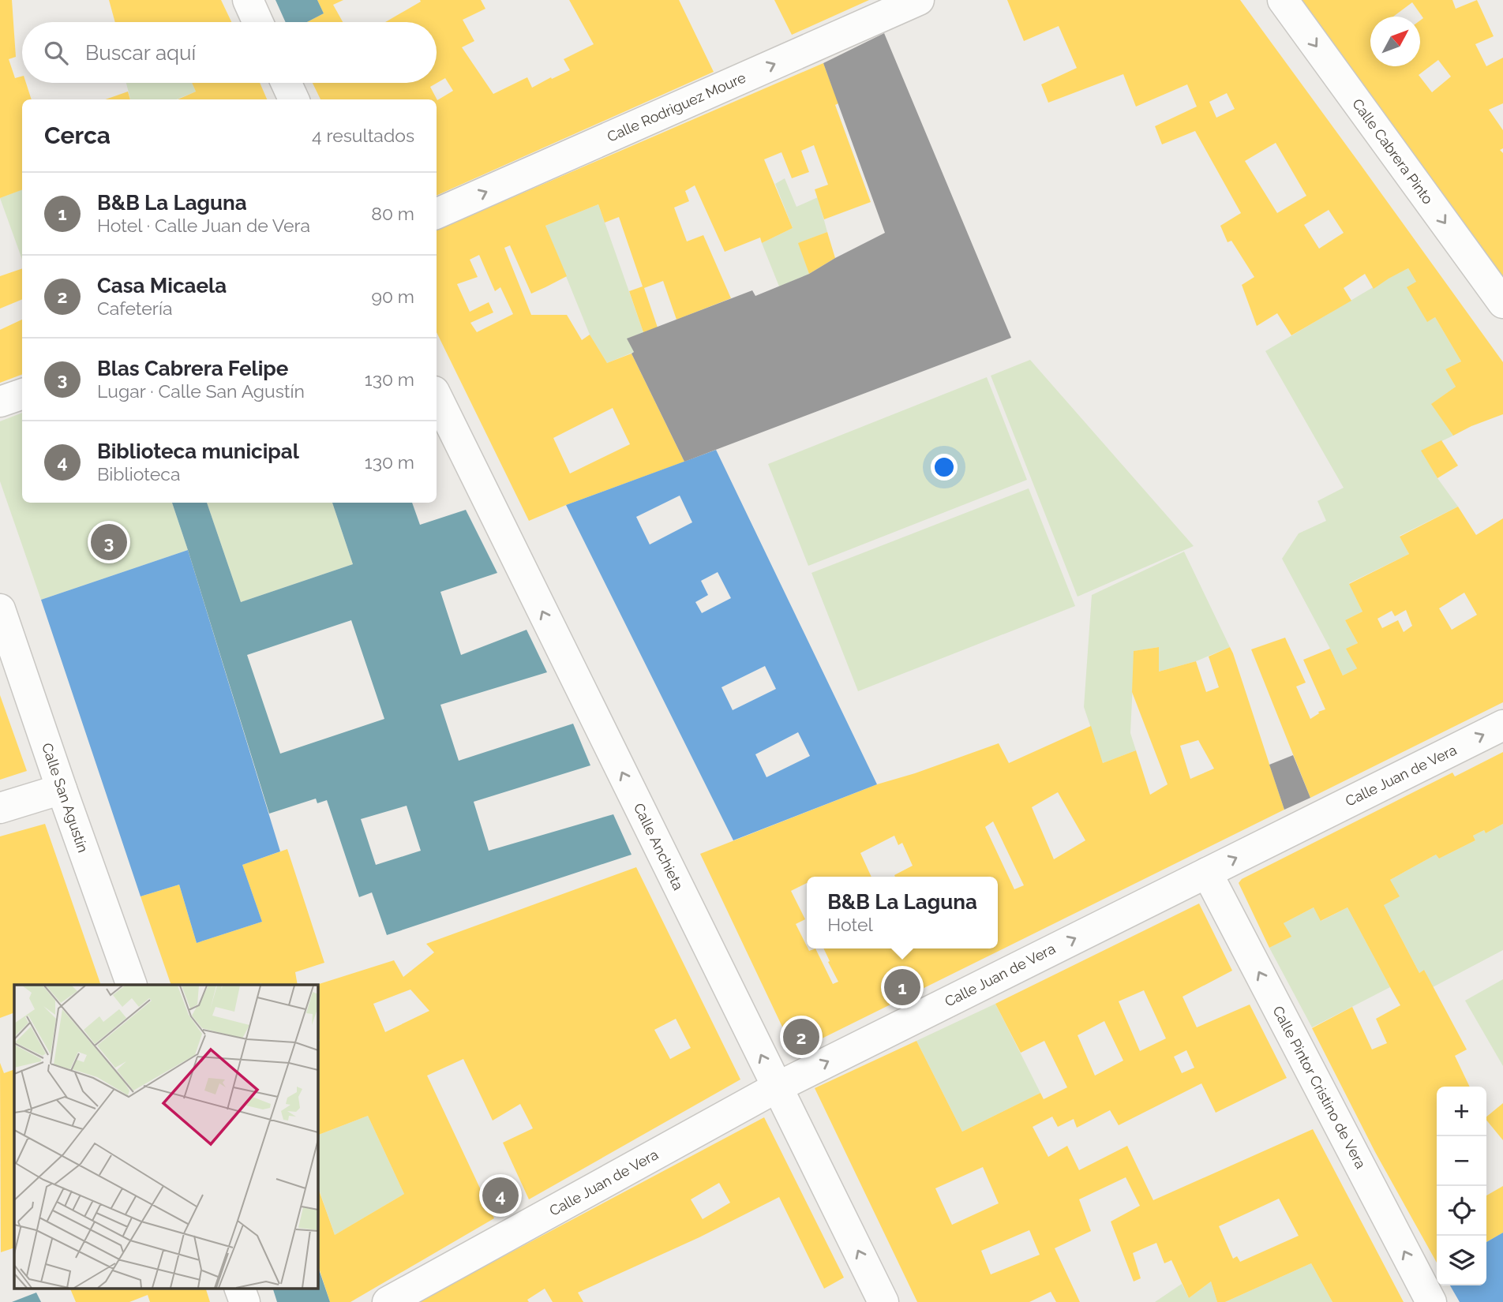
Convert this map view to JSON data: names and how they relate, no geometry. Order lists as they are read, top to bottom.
{
  "streets": {
    "street": [
      "Calle Rodriguez Moure",
      "Calle Cabrera Pinto",
      "Calle Juan de Vera",
      "Calle San Agustín",
      "Calle Anchieta",
      "Calle Pintor Cristino de Vera"
    ]
  },
  "crossings": [
    ["Calle Juan de Vera", "Calle Anchieta"],
    ["Calle Juan de Vera", "Calle Pintor Cristino de Vera"]
  ],
  "one_way": [
    "Calle Rodriguez Moure",
    "Calle Cabrera Pinto",
    "Calle Juan de Vera",
    "Calle Anchieta",
    "Calle Pintor Cristino de Vera"
  ],
  "north": "top right",
  "page": {
    "search": "Buscar aquí",
    "heading": ["Cerca", "4 resultados"],
    "list": [
      {
        "mark": "1",
        "name": "B&B La Laguna",
        "note": "Hotel · Calle Juan de Vera",
        "value": "80 m"
      },
      {
        "mark": "2",
        "name": "Casa Micaela",
        "note": "Cafetería",
        "value": "90 m"
      },
      {
        "mark": "3",
        "name": "Blas Cabrera Felipe",
        "note": "Lugar · Calle San Agustín",
        "value": "130 m"
      },
      {
        "mark": "4",
        "name": "Biblioteca municipal",
        "note": "Biblioteca",
        "value": "130 m"
      }
    ],
    "pins": [
      "3",
      "1",
      "2",
      "4"
    ],
    "popup": ["B&B La Laguna", "Hotel"],
    "map_buttons": ["+", "−"]
  }
}
